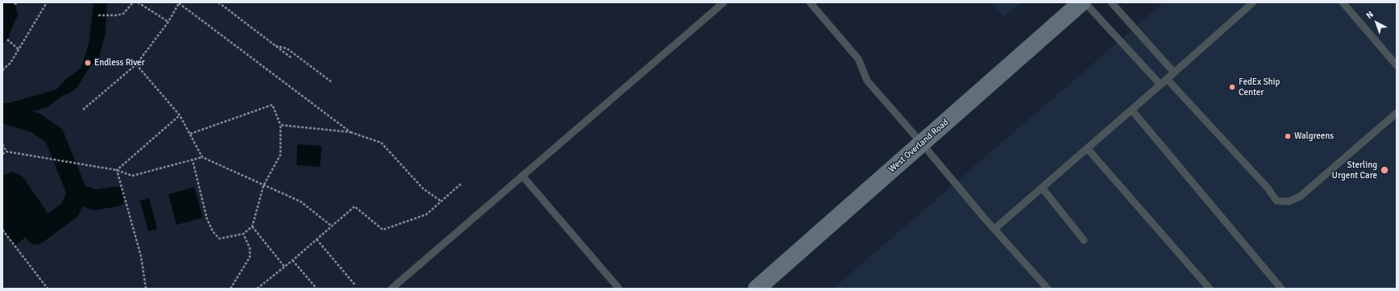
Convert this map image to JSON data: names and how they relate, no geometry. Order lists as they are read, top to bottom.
{
  "streets": {
    "street": ["West Overland Road"]
  },
  "places": [
    "Endless River",
    "FedEx Ship Center",
    "Walgreens",
    "Sterling Urgent Care"
  ],
  "north": "top left"
}
